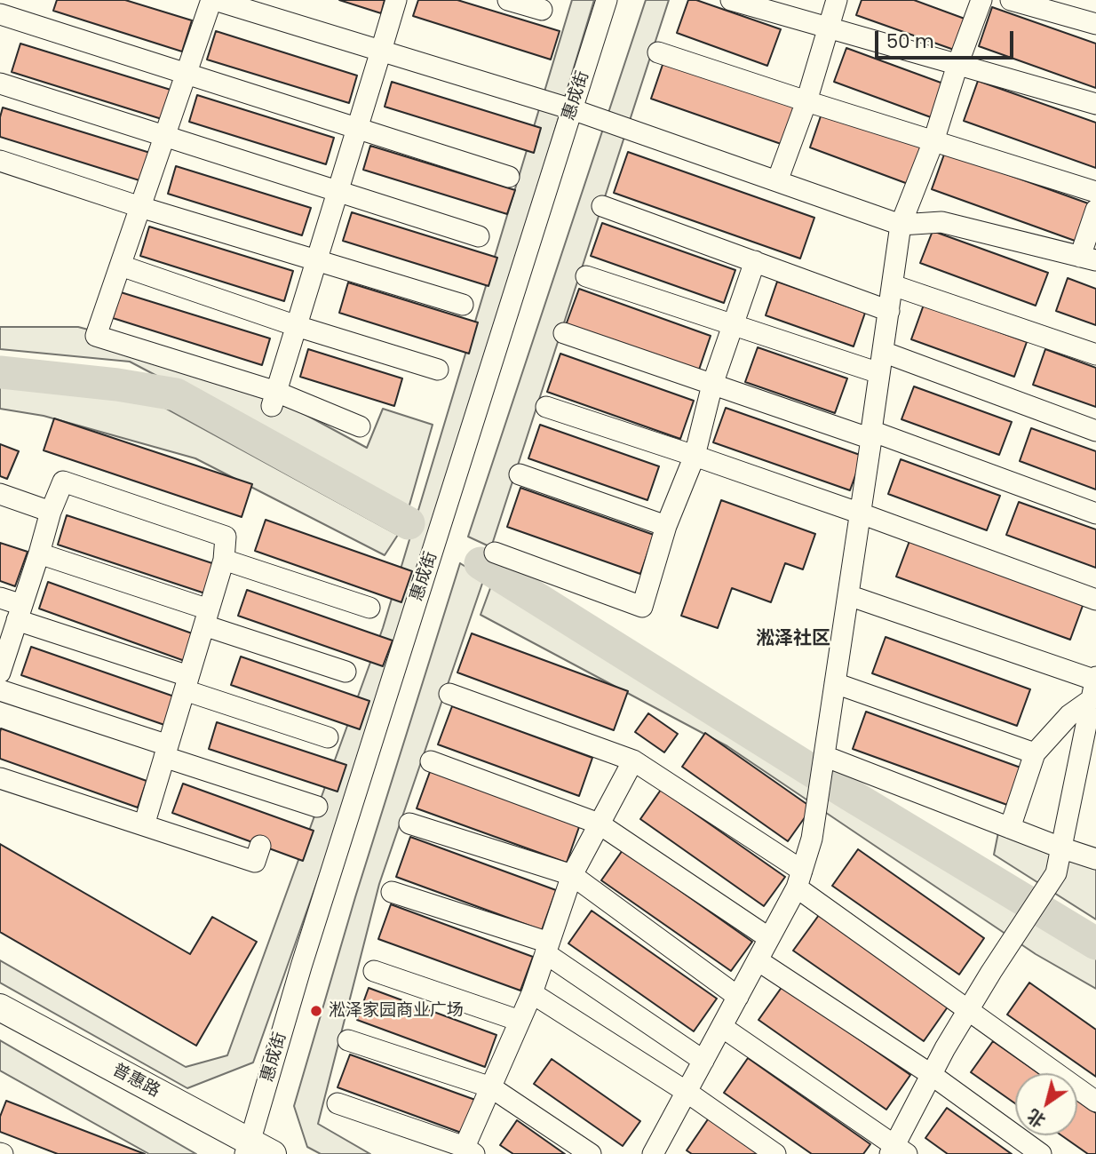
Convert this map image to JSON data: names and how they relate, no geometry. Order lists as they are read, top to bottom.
{
  "streets": {
    "main road": ["普惠路"],
    "street": ["惠成街"]
  },
  "crossings": [
    ["惠成街", "普惠路"]
  ],
  "districts": ["淞泽社区"],
  "places": ["淞泽家园商业广场"],
  "scale_bar": "50 m",
  "north": "bottom left"
}
